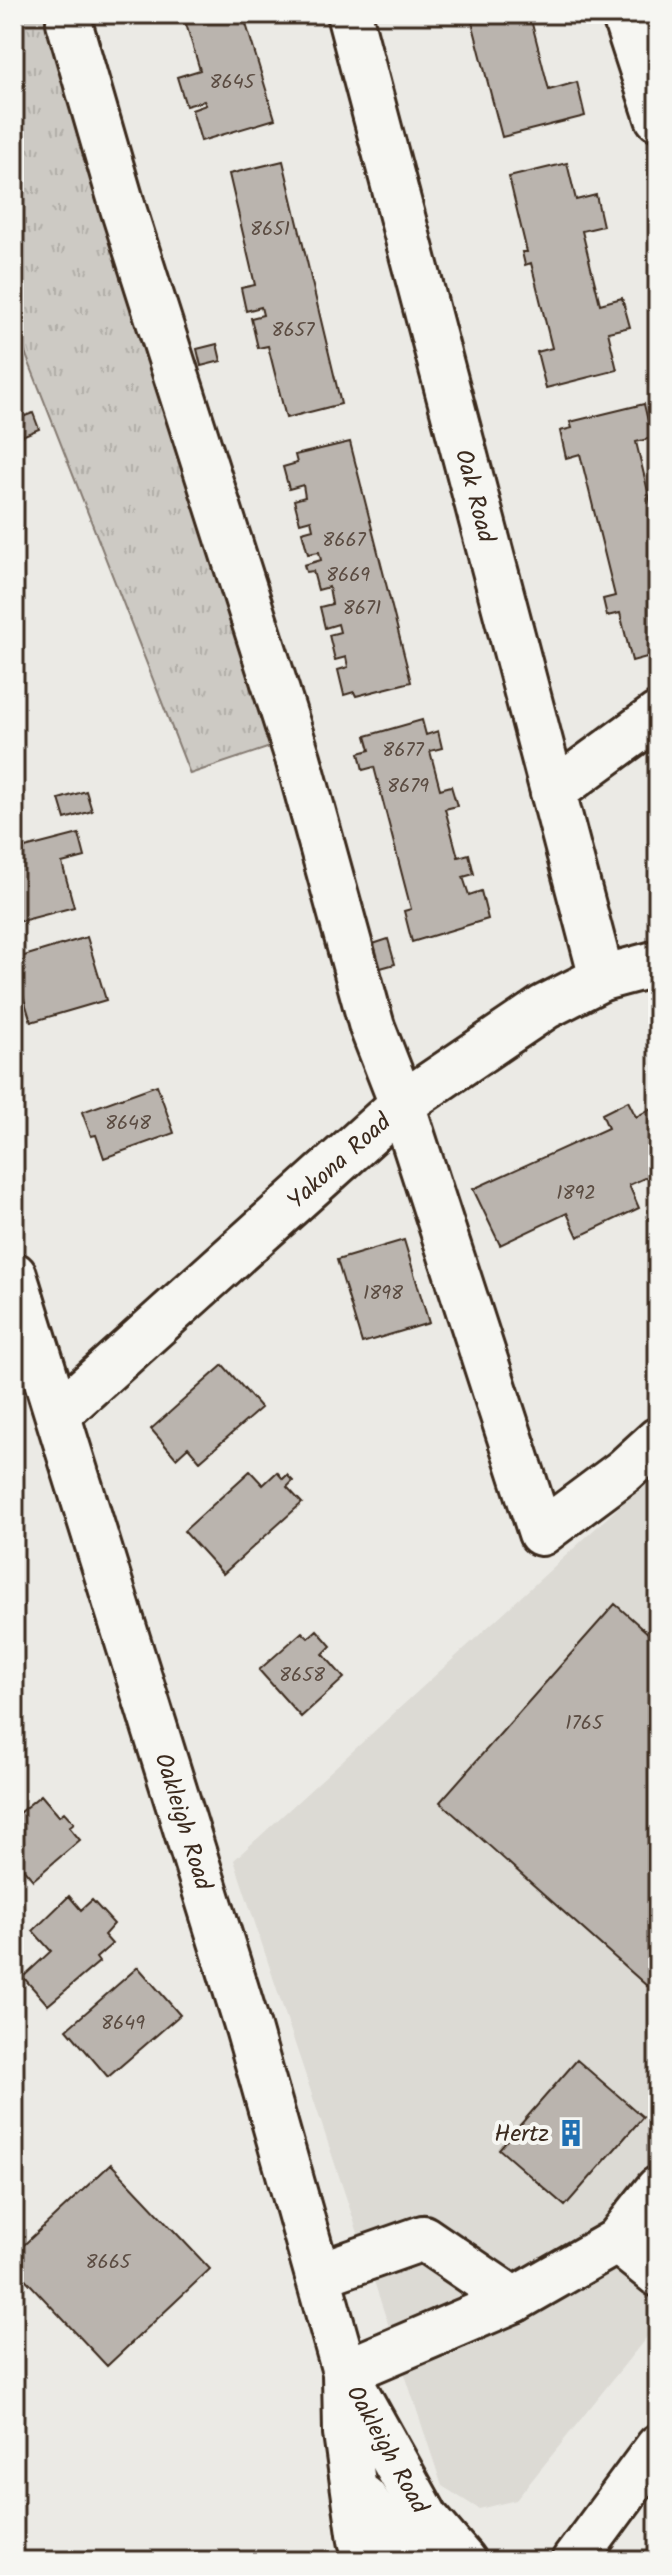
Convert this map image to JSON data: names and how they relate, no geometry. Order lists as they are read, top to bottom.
{
  "streets": {
    "street": ["Oak Road", "Yakona Road", "Oakleigh Road"]
  },
  "crossings": [
    ["Oak Road", "Yakona Road"],
    ["Yakona Road", "Oakleigh Road"]
  ],
  "places": {
    "building": ["Hertz"]
  },
  "house_numbers": [
    "8645",
    "8651",
    "8657",
    "8667",
    "8669",
    "8671",
    "8677",
    "8679",
    "8648",
    "1892",
    "1898",
    "8658",
    "1765",
    "8649",
    "8665"
  ]
}
